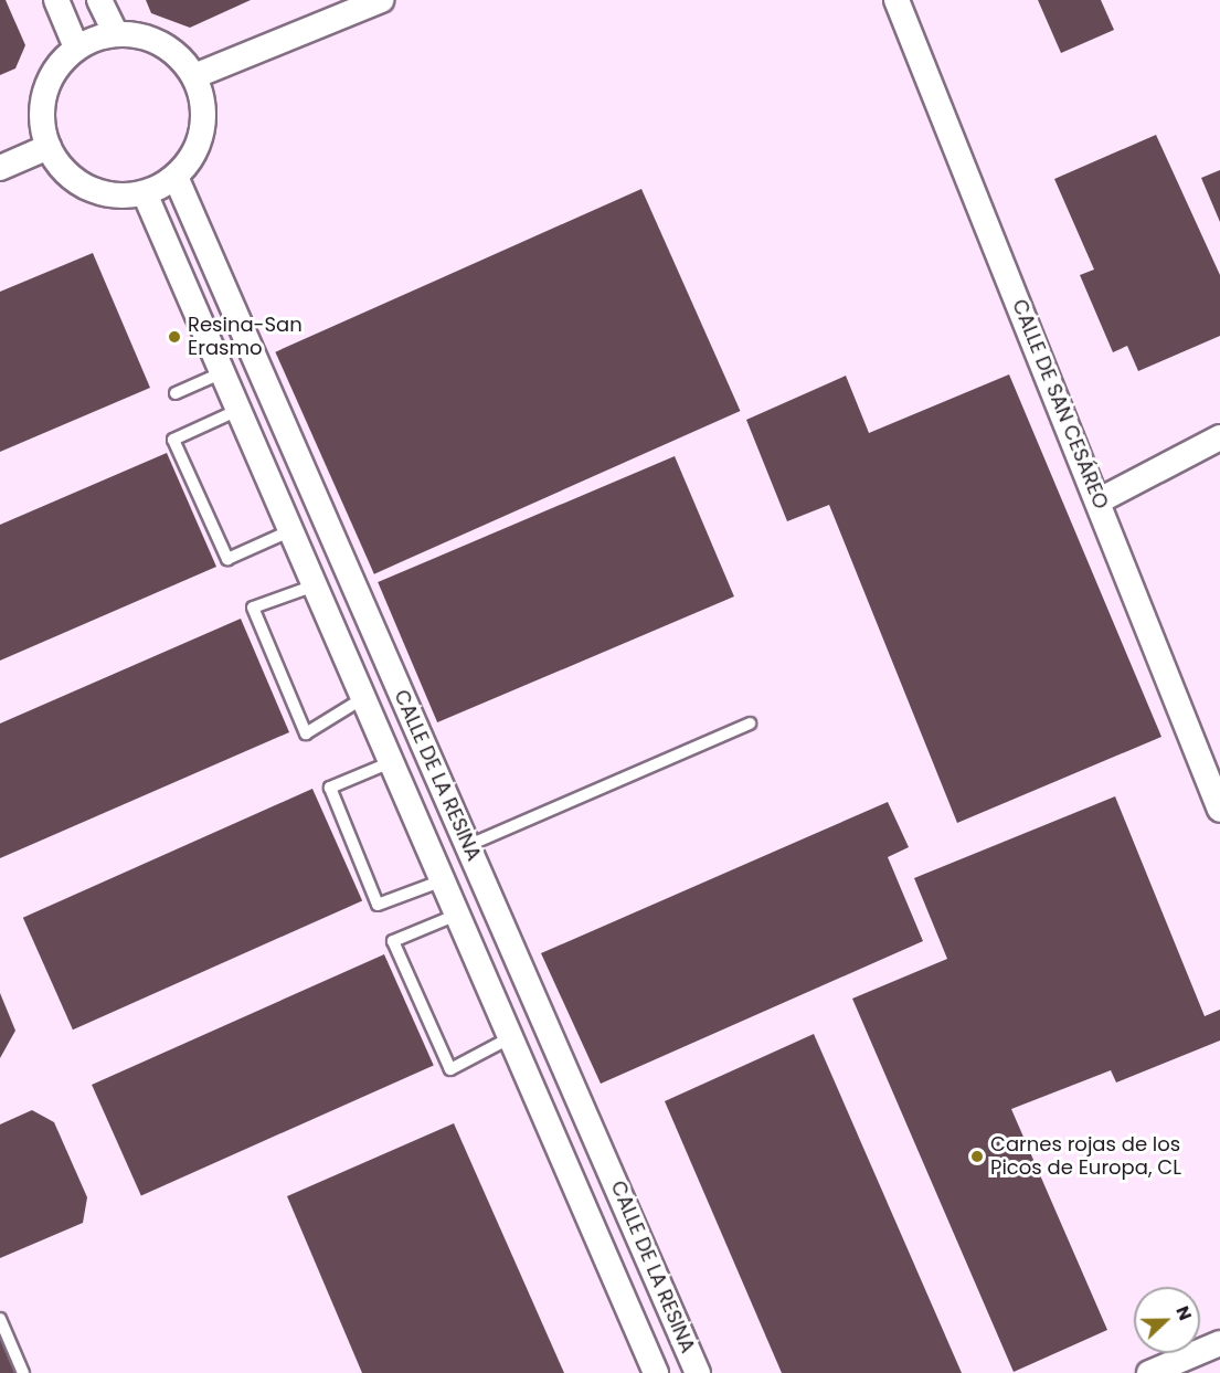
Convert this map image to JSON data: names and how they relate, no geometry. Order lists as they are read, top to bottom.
{
  "streets": {
    "street": ["CALLE DE SAN CESÁREO", "CALLE DE LA RESINA"]
  },
  "places": ["Resina-San Erasmo", "Carnes rojas de los Picos de Europa, CL"],
  "north": "right"
}
